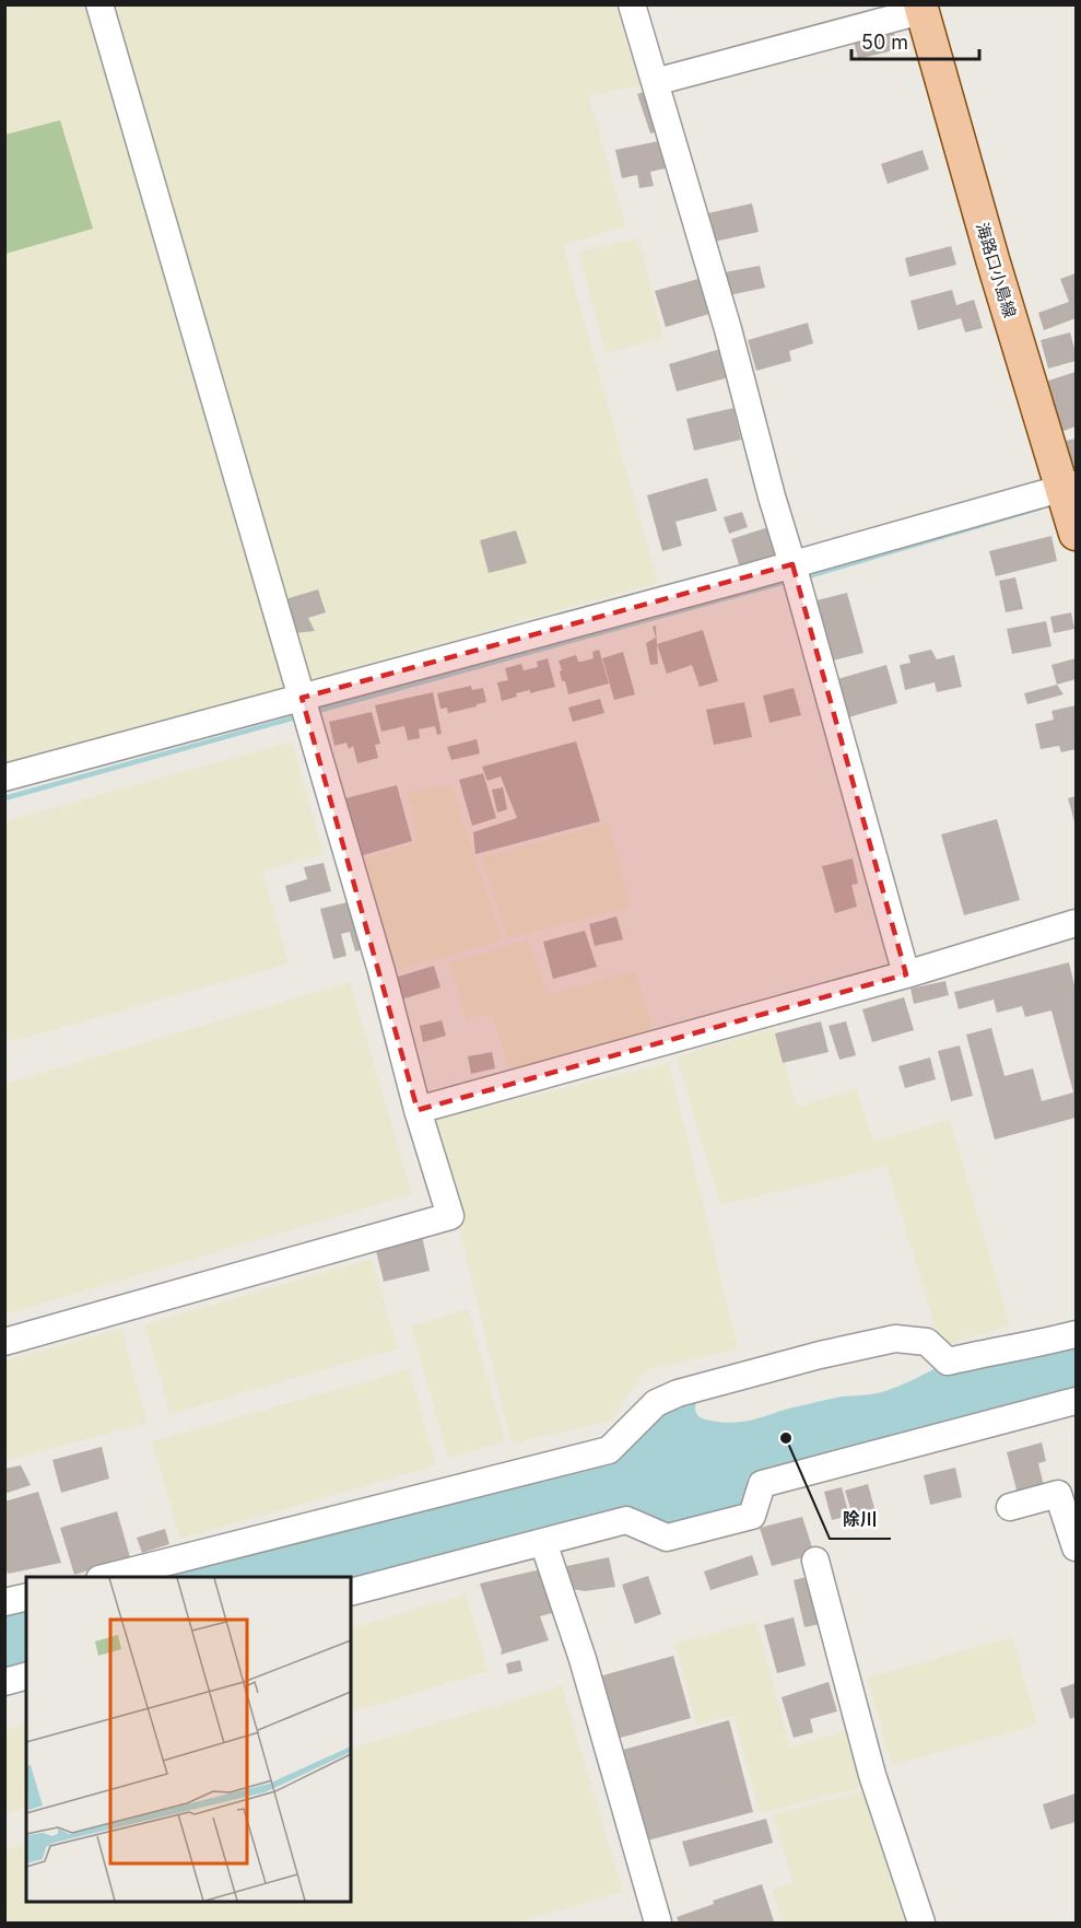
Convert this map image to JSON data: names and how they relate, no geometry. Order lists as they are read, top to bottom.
{
  "streets": {
    "main road": ["海路口小島線"]
  },
  "places": ["除川"],
  "scale_bar": "50 m"
}
